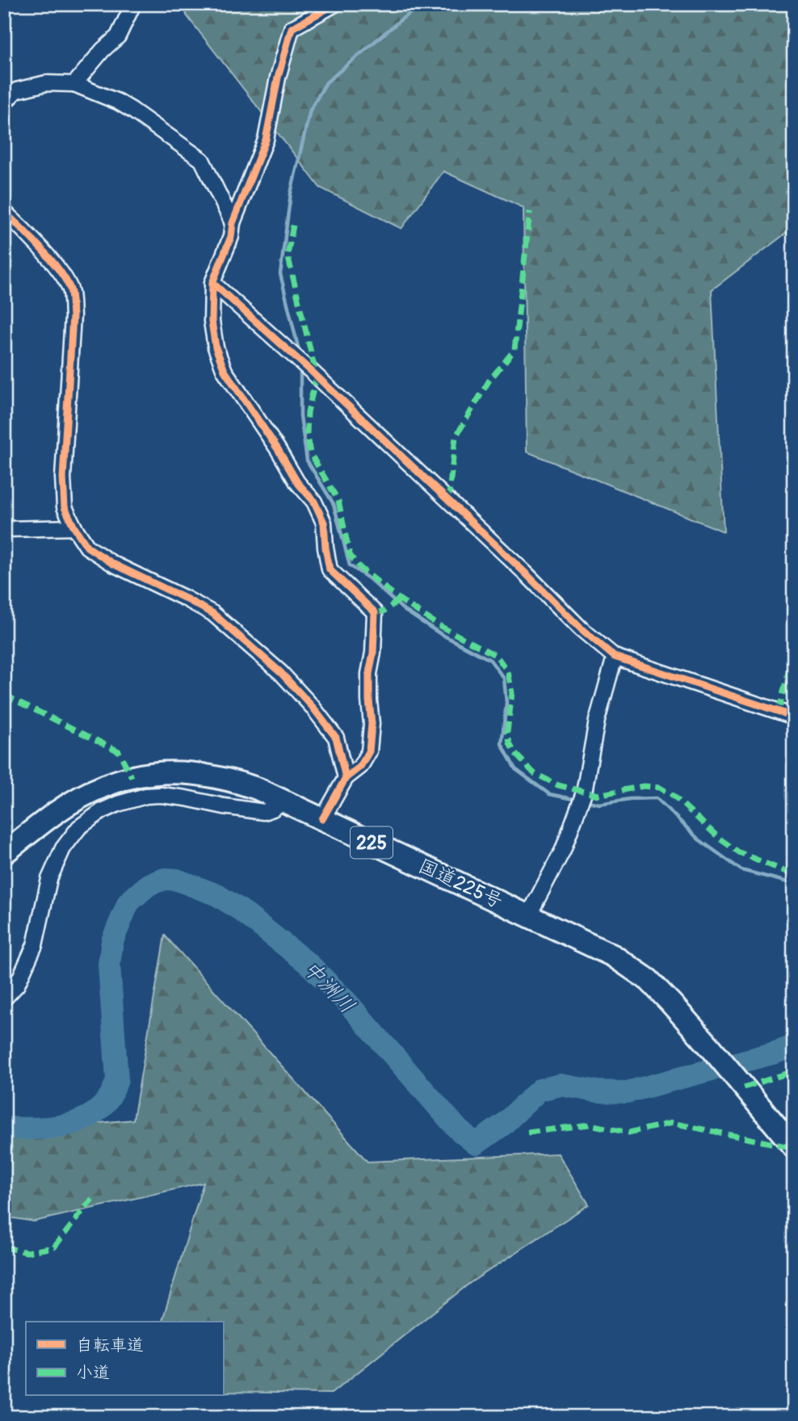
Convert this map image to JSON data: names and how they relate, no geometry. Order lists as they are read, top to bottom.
{
  "streets": {
    "highway": ["225", "国道225号"]
  },
  "water": ["中洲川"],
  "legend": ["自転車道", "小道"]
}
